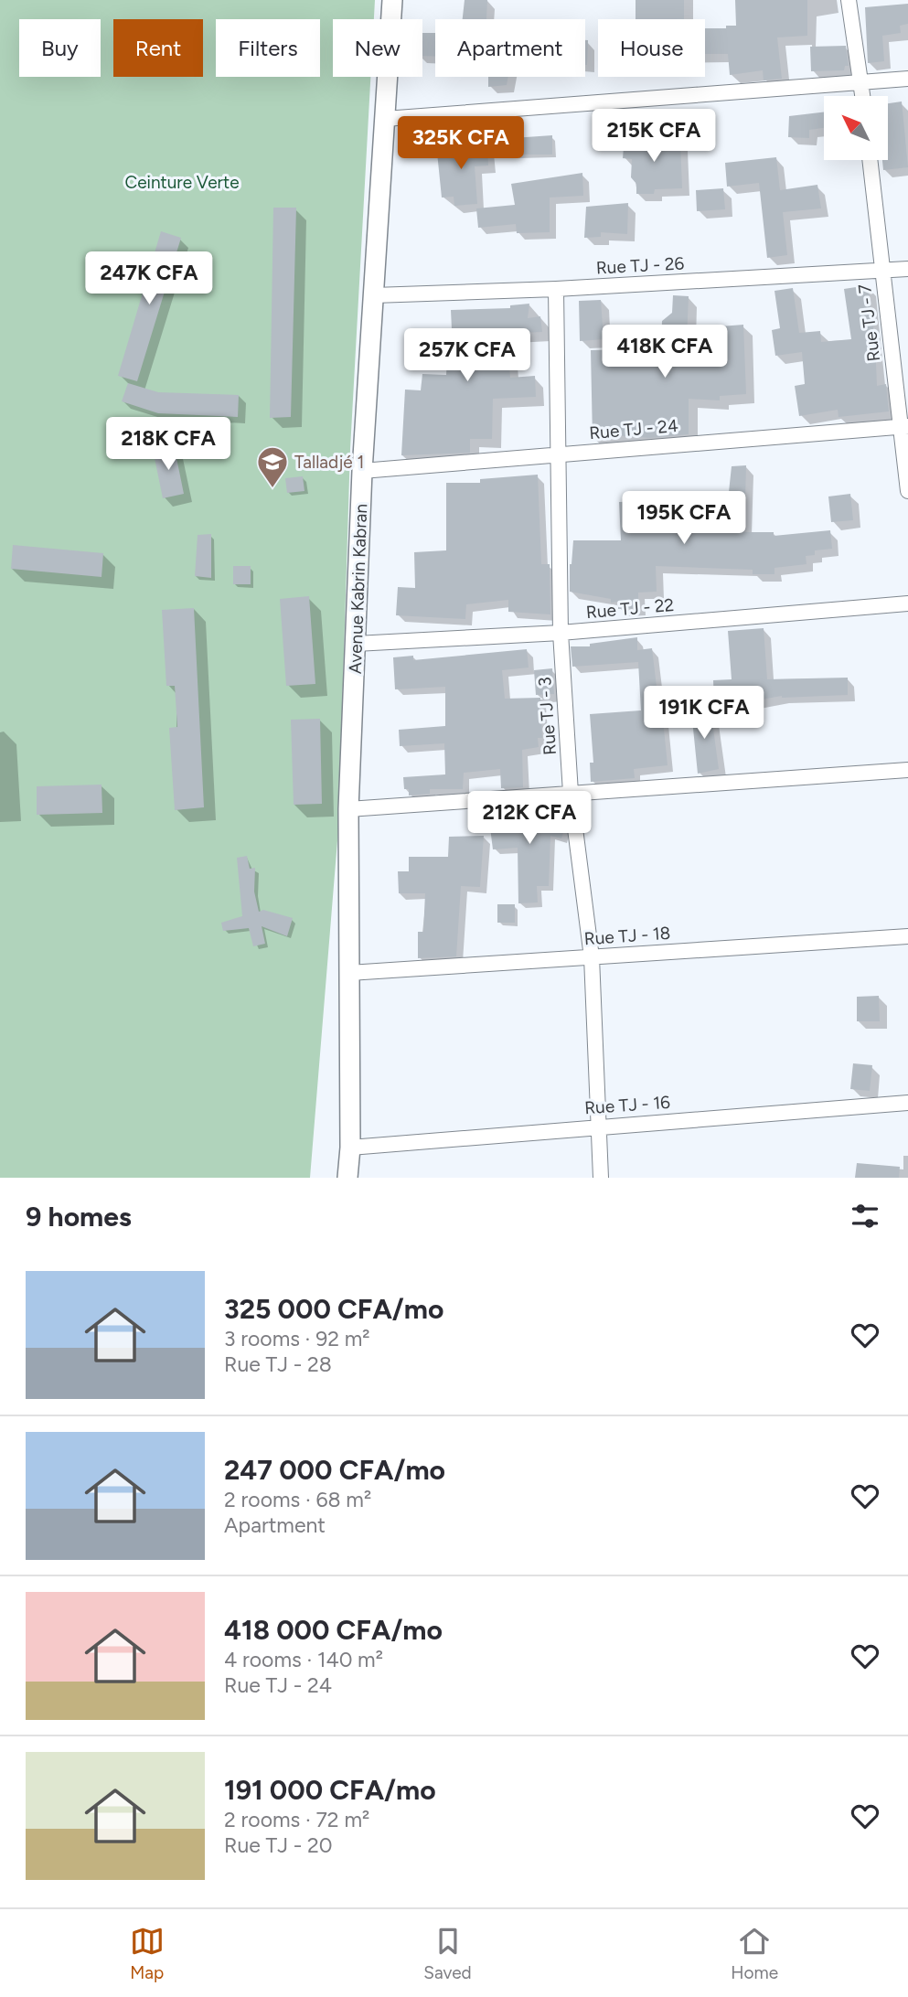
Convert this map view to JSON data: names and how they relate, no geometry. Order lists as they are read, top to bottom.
{
  "streets": {
    "street": [
      "Rue TJ - 26",
      "Rue TJ - 7",
      "Rue TJ - 24",
      "Avenue Kabrin Kabran",
      "Rue TJ - 22",
      "Rue TJ - 3",
      "Rue TJ - 18",
      "Rue TJ - 16"
    ]
  },
  "crossings": [
    ["Rue TJ - 26", "Rue TJ - 7"],
    ["Rue TJ - 26", "Avenue Kabrin Kabran"],
    ["Rue TJ - 26", "Rue TJ - 3"],
    ["Rue TJ - 7", "Rue TJ - 24"],
    ["Rue TJ - 24", "Avenue Kabrin Kabran"],
    ["Rue TJ - 24", "Rue TJ - 3"],
    ["Avenue Kabrin Kabran", "Rue TJ - 22"],
    ["Avenue Kabrin Kabran", "Rue TJ - 18"],
    ["Avenue Kabrin Kabran", "Rue TJ - 16"],
    ["Rue TJ - 22", "Rue TJ - 3"],
    ["Rue TJ - 3", "Rue TJ - 18"],
    ["Rue TJ - 3", "Rue TJ - 16"]
  ],
  "parks": ["Ceinture Verte"],
  "places": {
    "school or university": ["Talladjé 1"]
  },
  "north": "top left",
  "page": {
    "chip": [
      "Buy",
      "Rent",
      "Filters",
      "New",
      "Apartment",
      "House"
    ],
    "price": [
      "215K CFA",
      "325K CFA",
      "247K CFA",
      "418K CFA",
      "257K CFA",
      "218K CFA",
      "195K CFA",
      "191K CFA",
      "212K CFA"
    ],
    "heading": "9 homes",
    "list": [
      {
        "name": "325 000 CFA/mo",
        "note": "3 rooms · 92 m² · Rue TJ - 28"
      },
      {
        "name": "247 000 CFA/mo",
        "note": "2 rooms · 68 m² · Apartment"
      },
      {
        "name": "418 000 CFA/mo",
        "note": "4 rooms · 140 m² · Rue TJ - 24"
      },
      {
        "name": "191 000 CFA/mo",
        "note": "2 rooms · 72 m² · Rue TJ - 20"
      }
    ],
    "tabs": ["Map", "Saved", "Home"]
  }
}
